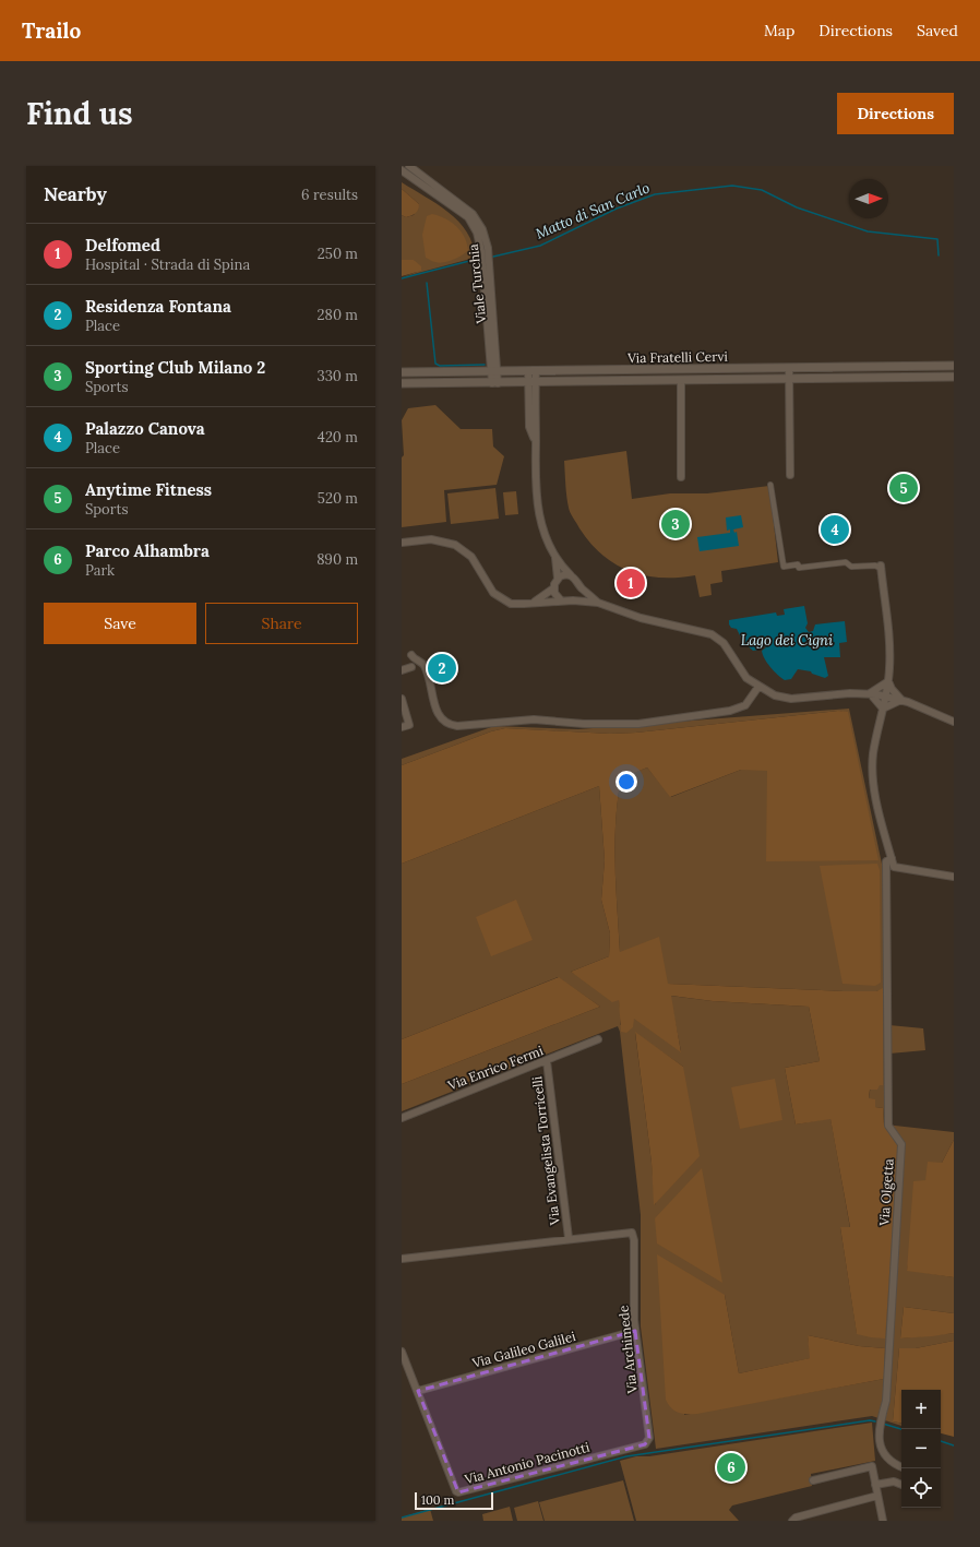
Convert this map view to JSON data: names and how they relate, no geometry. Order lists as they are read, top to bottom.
{
  "streets": {
    "street": [
      "Viale Turchia",
      "Via Fratelli Cervi",
      "Via Enrico Fermi",
      "Via Evangelista Torricelli",
      "Via Olgetta",
      "Via Galileo Galilei",
      "Via Archimede",
      "Via Antonio Pacinotti"
    ]
  },
  "crossings": [
    ["Viale Turchia", "Via Fratelli Cervi"],
    ["Via Enrico Fermi", "Via Evangelista Torricelli"],
    ["Via Evangelista Torricelli", "Via Archimede"],
    ["Via Galileo Galilei", "Via Archimede"],
    ["Via Galileo Galilei", "Via Antonio Pacinotti"],
    ["Via Archimede", "Via Antonio Pacinotti"]
  ],
  "water": ["Matto di San Carlo", "Lago dei Cigni"],
  "scale_bar": "100 m",
  "north": "right",
  "page": {
    "header": "Trailo",
    "nav": ["Map", "Directions", "Saved"],
    "buttons": [
      "Directions",
      ["Save", "Share"]
    ],
    "title": "Find us",
    "heading": ["Nearby", "6 results"],
    "list": [
      {
        "mark": "1",
        "name": "Delfomed",
        "note": "Hospital · Strada di Spina",
        "value": "250 m"
      },
      {
        "mark": "2",
        "name": "Residenza Fontana",
        "note": "Place",
        "value": "280 m"
      },
      {
        "mark": "3",
        "name": "Sporting Club Milano 2",
        "note": "Sports",
        "value": "330 m"
      },
      {
        "mark": "4",
        "name": "Palazzo Canova",
        "note": "Place",
        "value": "420 m"
      },
      {
        "mark": "5",
        "name": "Anytime Fitness",
        "note": "Sports",
        "value": "520 m"
      },
      {
        "mark": "6",
        "name": "Parco Alhambra",
        "note": "Park",
        "value": "890 m"
      }
    ],
    "pins": [
      "5",
      "3",
      "4",
      "1",
      "2",
      "6"
    ],
    "map_buttons": ["+", "−"],
    "scale": "100 m"
  }
}
